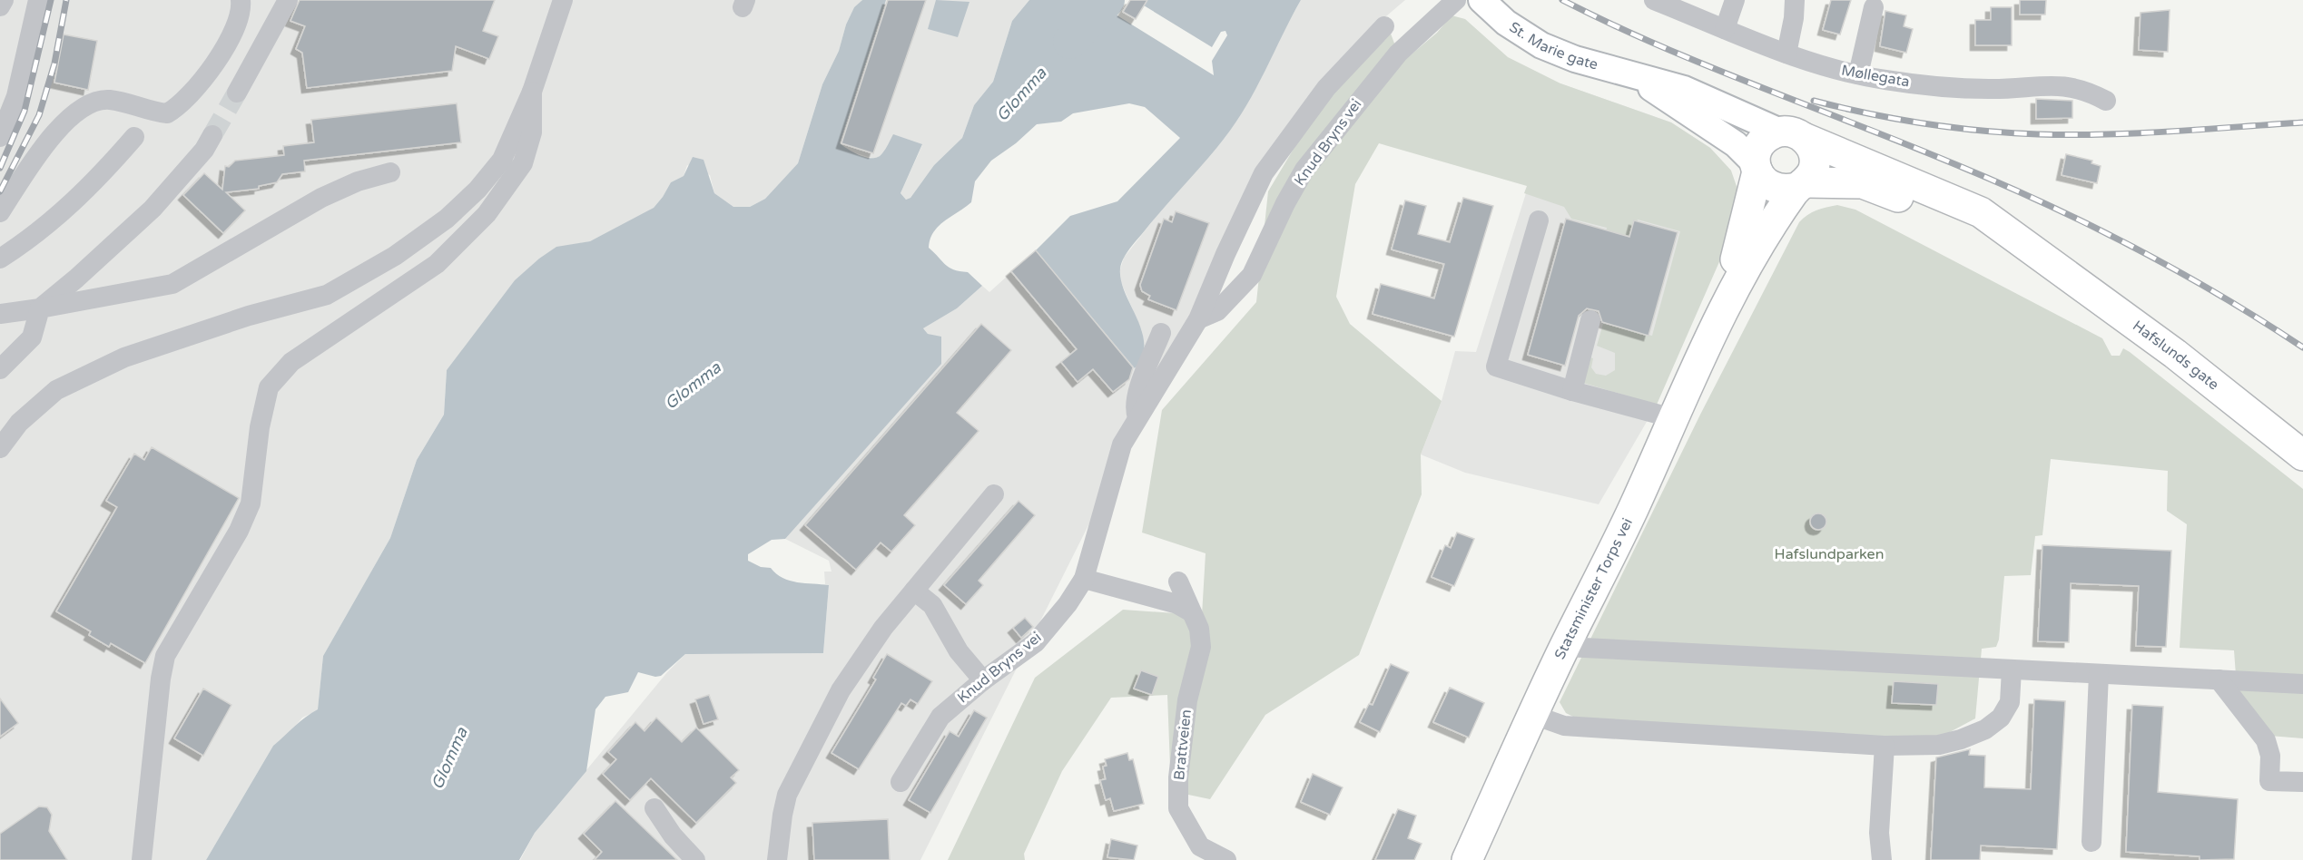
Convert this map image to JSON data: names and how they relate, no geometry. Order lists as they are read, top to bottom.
{
  "streets": {
    "highway": ["Hafslunds gate", "Statsminister Torps vei"],
    "main road": ["St. Marie gate"],
    "street": ["Møllegata", "Knud Bryns vei", "Brattveien"]
  },
  "crossings": [
    ["St. Marie gate", "Hafslunds gate"],
    ["St. Marie gate", "Statsminister Torps vei"],
    ["Hafslunds gate", "Statsminister Torps vei"]
  ],
  "water": ["Glomma"],
  "parks": ["Hafslundparken"]
}
